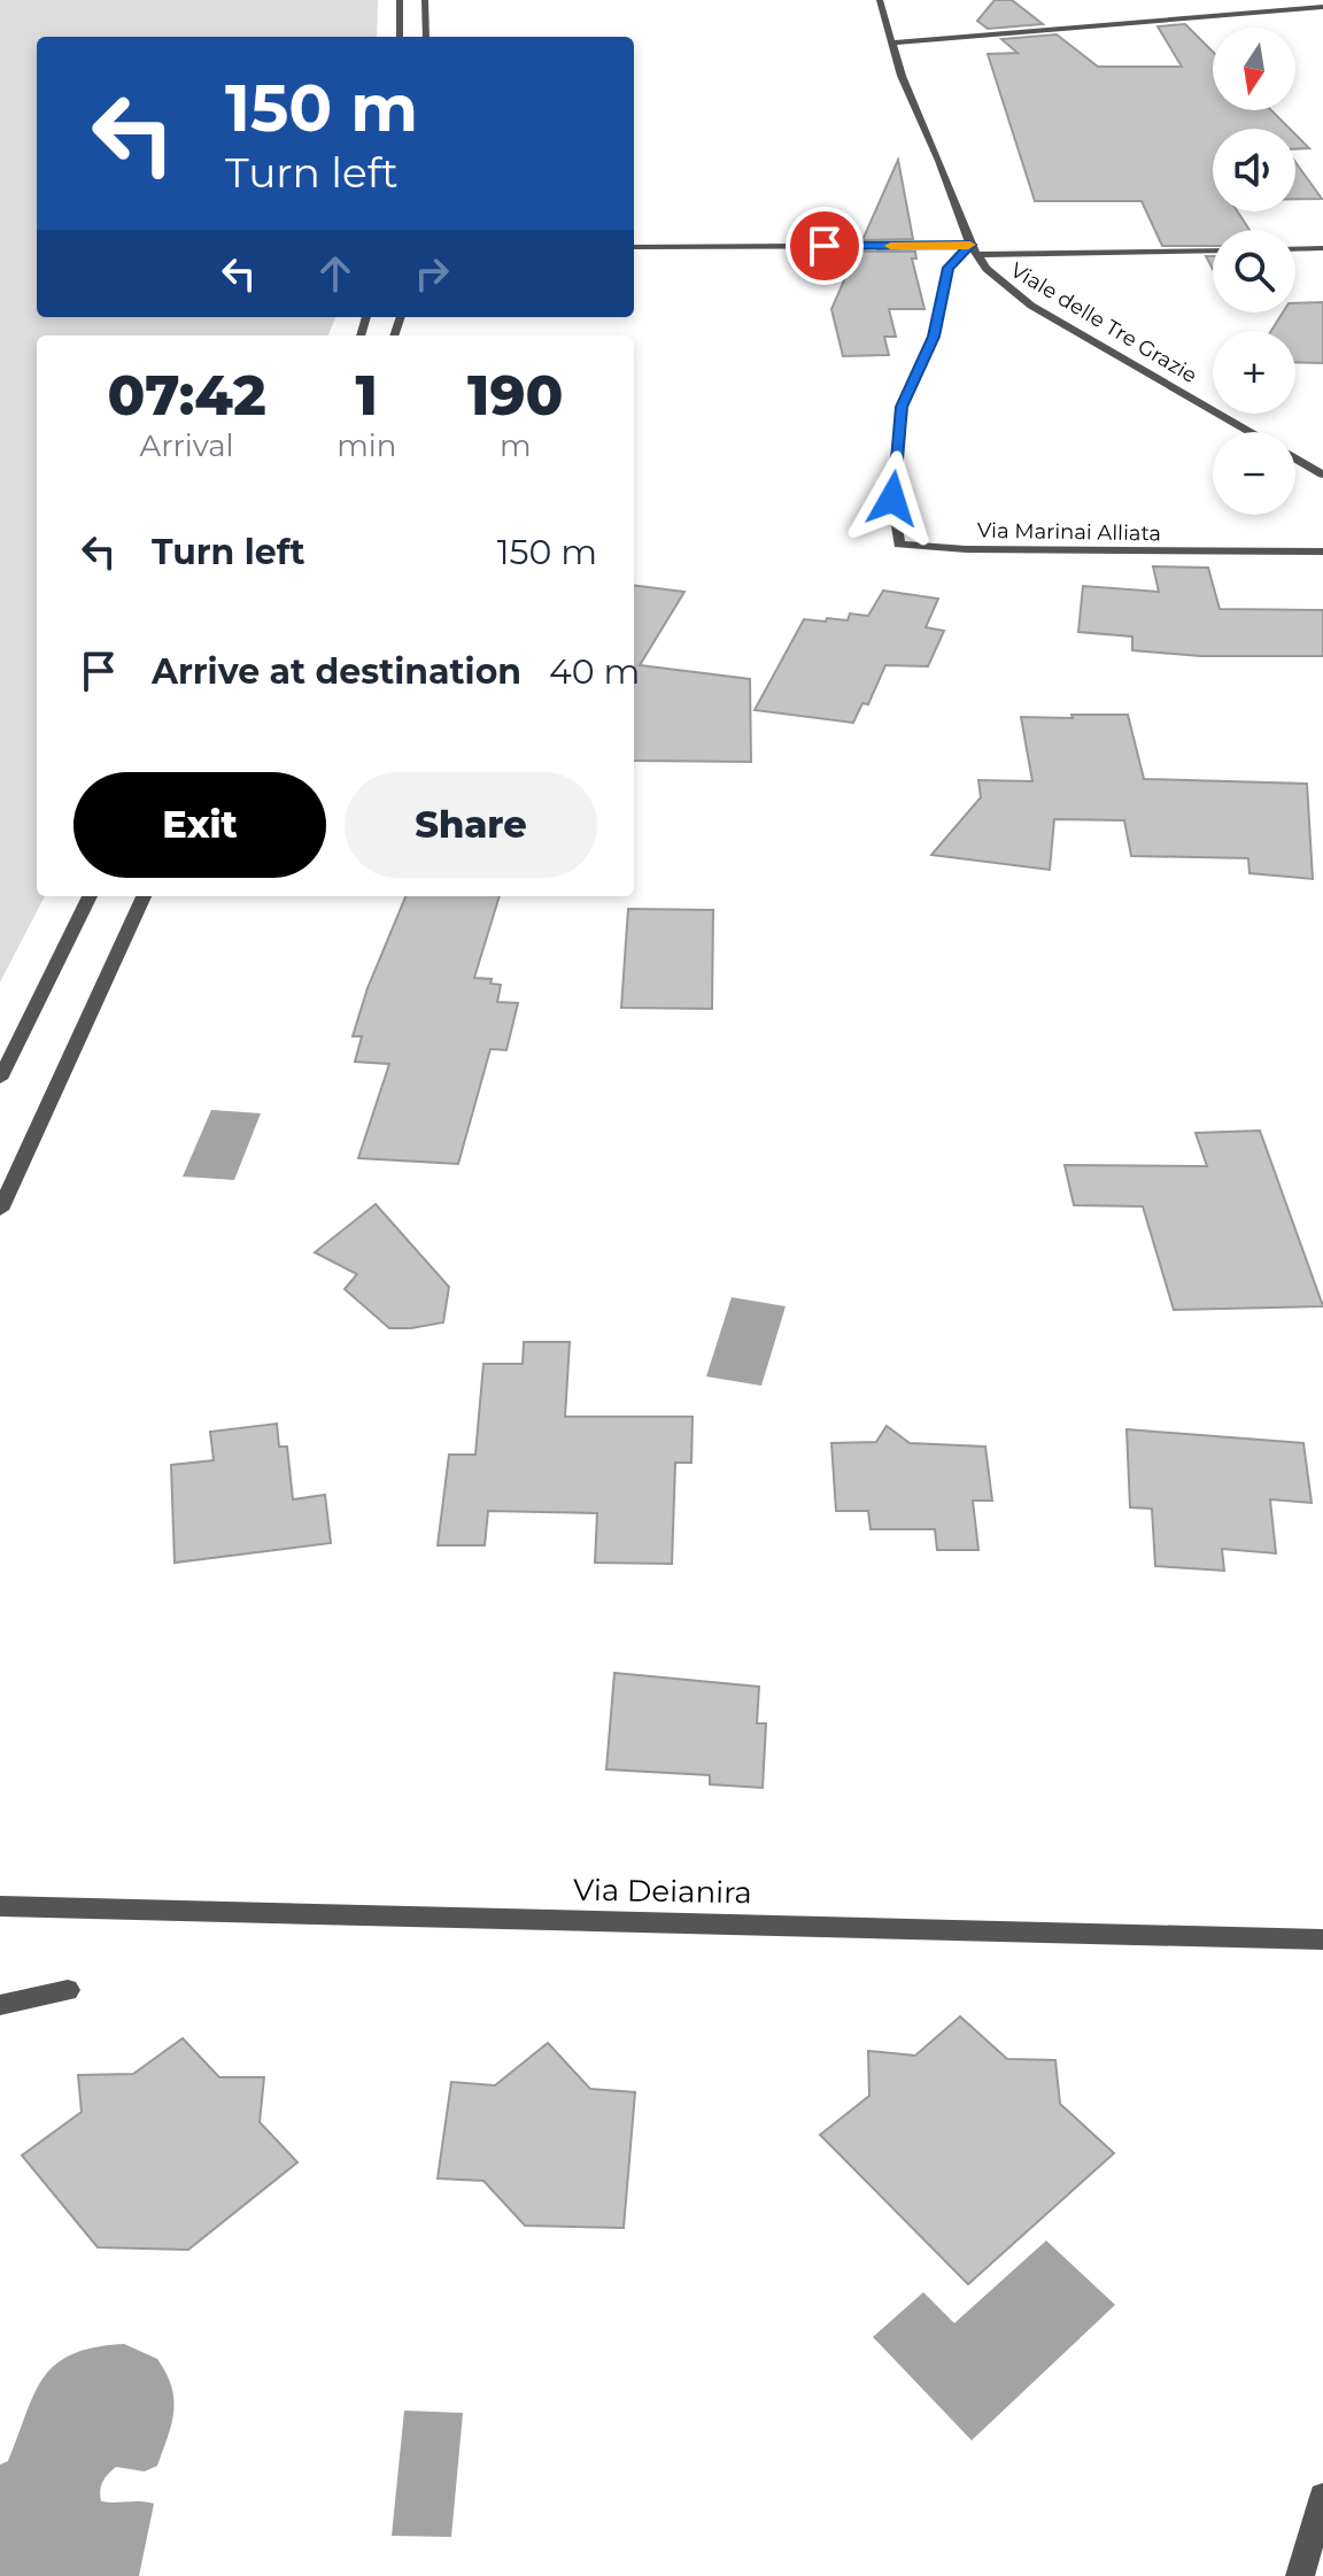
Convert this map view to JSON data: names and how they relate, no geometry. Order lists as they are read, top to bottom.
{
  "streets": {
    "street": ["Viale delle Tre Grazie", "Via Marinai Alliata", "Via Deianira"]
  },
  "crossings": [
    ["Viale delle Tre Grazie", "Via Marinai Alliata"]
  ],
  "north": "bottom",
  "page": {
    "map_buttons": ["+", "−"],
    "turn": ["150 m", "Turn left"],
    "eta": [
      "07:42",
      "Arrival",
      "1",
      "min",
      "190",
      "m"
    ],
    "list": [
      {
        "name": "Turn left",
        "value": "150 m"
      },
      {
        "name": "Arrive at destination",
        "value": "40 m"
      }
    ],
    "buttons": ["Exit", "Share"]
  }
}
